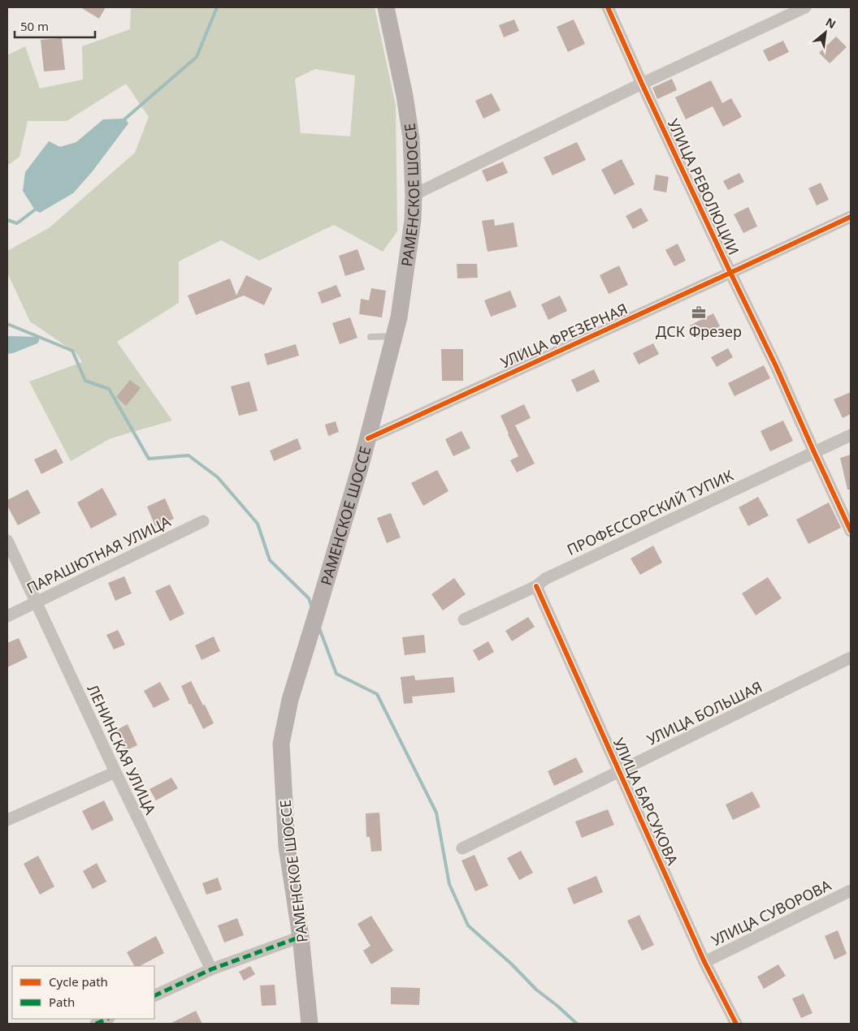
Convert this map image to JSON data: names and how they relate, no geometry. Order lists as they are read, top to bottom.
{
  "streets": {
    "main road": ["РАМЕНСКОЕ ШОССЕ"],
    "street": [
      "УЛИЦА РЕВОЛЮЦИИ",
      "УЛИЦА ФРЕЗЕРНАЯ",
      "ПРОФЕССОРСКИЙ ТУПИК",
      "ПАРАШЮТНАЯ УЛИЦА",
      "УЛИЦА БОЛЬШАЯ",
      "ЛЕНИНСКАЯ УЛИЦА",
      "УЛИЦА БАРСУКОВА",
      "УЛИЦА СУВОРОВА"
    ]
  },
  "crossings": [
    ["УЛИЦА РЕВОЛЮЦИИ", "УЛИЦА ФРЕЗЕРНАЯ"],
    ["УЛИЦА РЕВОЛЮЦИИ", "ПРОФЕССОРСКИЙ ТУПИК"],
    ["РАМЕНСКОЕ ШОССЕ", "УЛИЦА ФРЕЗЕРНАЯ"],
    ["ПРОФЕССОРСКИЙ ТУПИК", "УЛИЦА БАРСУКОВА"],
    ["ПАРАШЮТНАЯ УЛИЦА", "ЛЕНИНСКАЯ УЛИЦА"],
    ["УЛИЦА БОЛЬШАЯ", "УЛИЦА БАРСУКОВА"],
    ["УЛИЦА БАРСУКОВА", "УЛИЦА СУВОРОВА"]
  ],
  "places": {
    "office": ["ДСК Фрезер"]
  },
  "legend": ["Cycle path", "Path"],
  "scale_bar": "50 m",
  "north": "top right"
}
